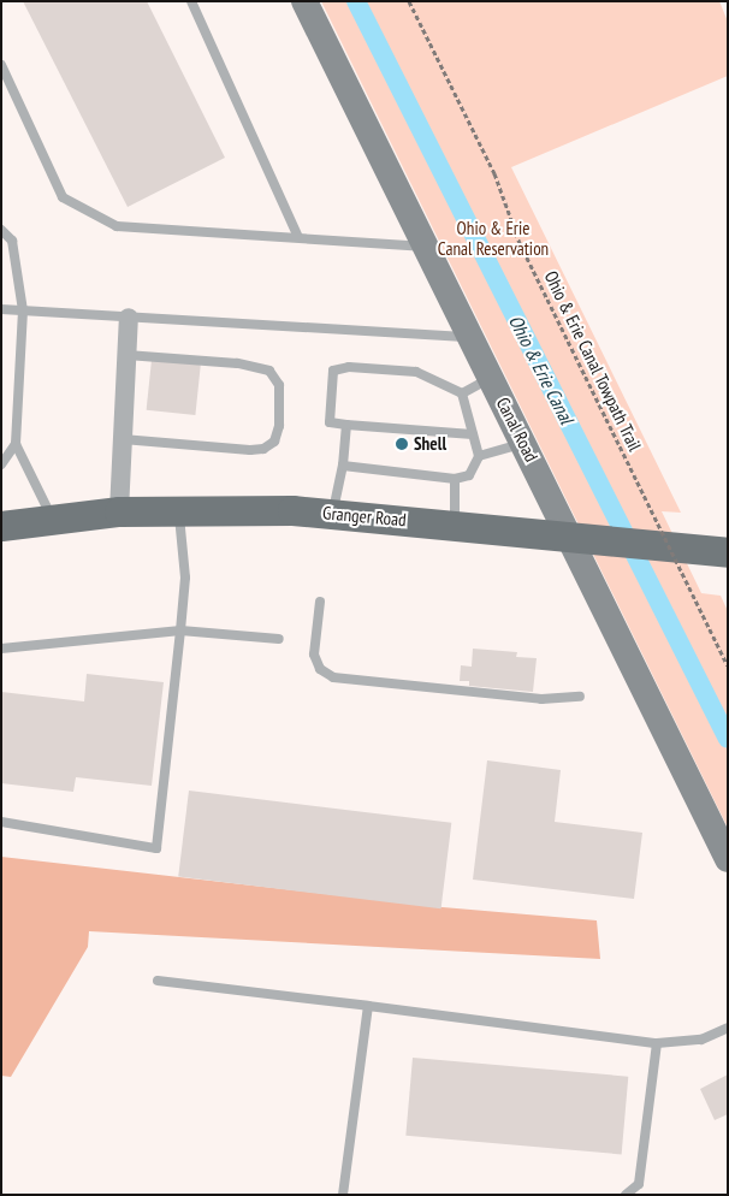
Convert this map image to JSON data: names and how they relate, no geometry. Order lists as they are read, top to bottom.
{
  "streets": {
    "main road": ["Granger Road"],
    "street": ["Canal Road"],
    "path": ["Ohio & Erie Canal Towpath Trail"]
  },
  "crossings": [
    ["Canal Road", "Granger Road"]
  ],
  "water": ["Ohio & Erie Canal"],
  "parks": ["Ohio & Erie Canal Reservation"],
  "places": ["Shell"]
}
